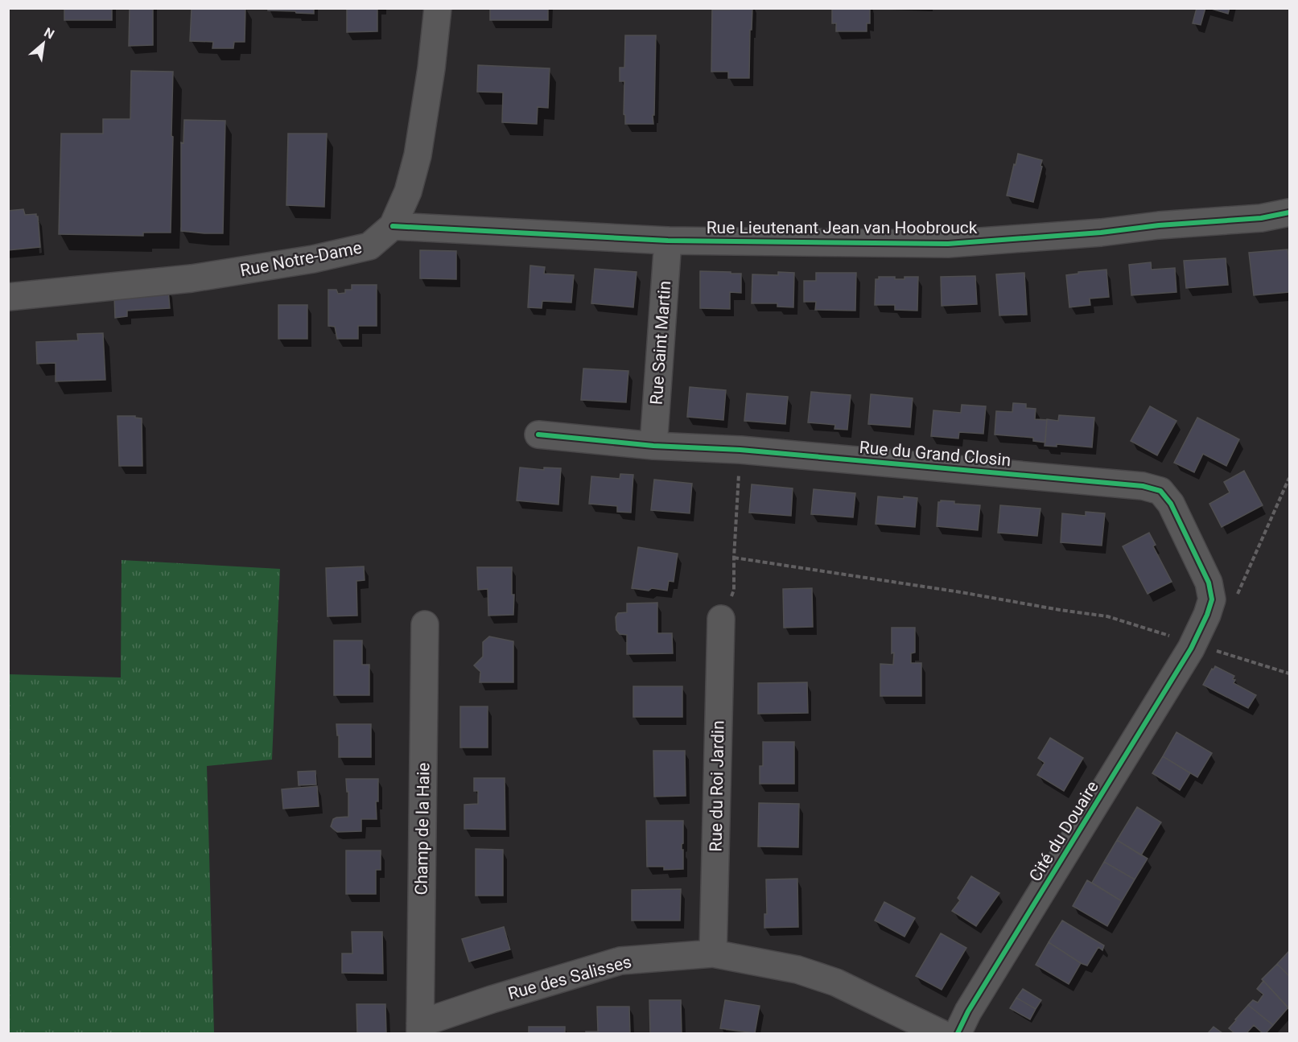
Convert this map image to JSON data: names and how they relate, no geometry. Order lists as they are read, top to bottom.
{
  "streets": {
    "street": [
      "Rue Lieutenant Jean van Hoobrouck",
      "Rue Notre-Dame",
      "Rue Saint Martin",
      "Rue du Grand Closin",
      "Rue du Roi Jardin",
      "Champ de la Haie",
      "Cité du Douaire",
      "Rue des Salisses"
    ]
  },
  "crossings": [
    ["Rue Lieutenant Jean van Hoobrouck", "Rue Notre-Dame"],
    ["Rue Lieutenant Jean van Hoobrouck", "Rue Saint Martin"],
    ["Rue Saint Martin", "Rue du Grand Closin"],
    ["Rue du Roi Jardin", "Rue des Salisses"],
    ["Champ de la Haie", "Rue des Salisses"]
  ],
  "north": "top right"
}
